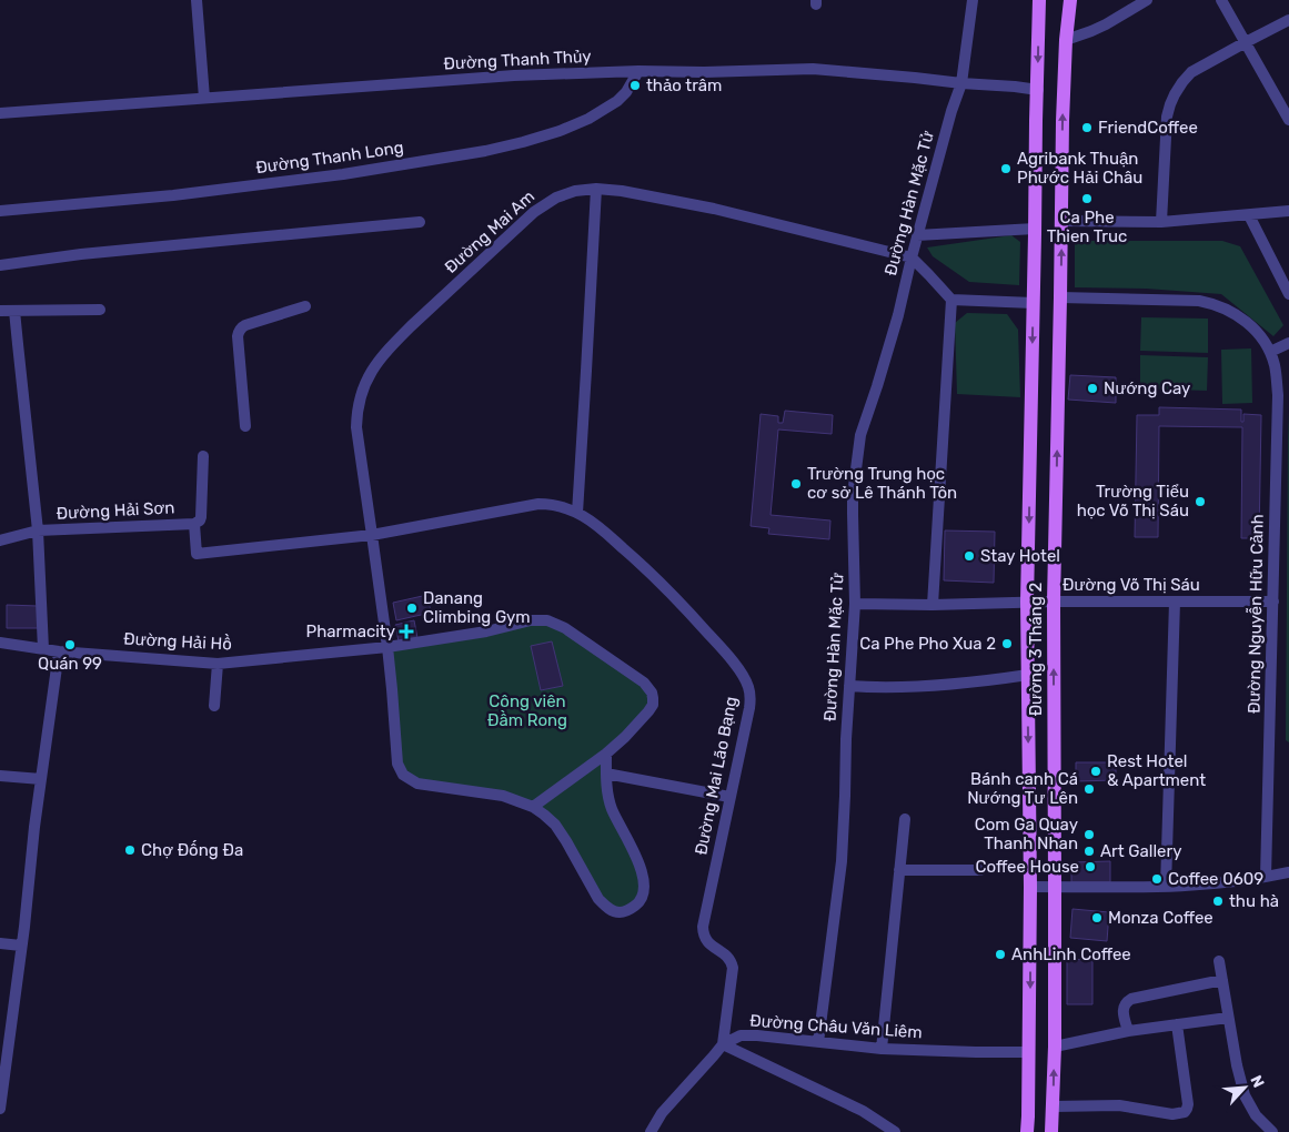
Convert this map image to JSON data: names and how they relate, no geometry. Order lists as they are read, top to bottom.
{
  "streets": {
    "main road": ["Đường 3 Tháng 2"],
    "street": [
      "Đường Thanh Thủy",
      "Đường Thanh Long",
      "Đường Hàn Mặc Tử",
      "Đường Mai Am",
      "Đường Hải Sơn",
      "Đường Võ Thị Sáu",
      "Đường Nguyễn Hữu Cảnh",
      "Đường Hải Hồ",
      "Đường Mai Lão Bạng",
      "Đường Châu Văn Liêm"
    ]
  },
  "crossings": [
    ["Đường Thanh Thủy", "Đường Thanh Long"],
    ["Đường Thanh Thủy", "Đường Hàn Mặc Tử"],
    ["Đường Thanh Thủy", "Đường 3 Tháng 2"],
    ["Đường Hàn Mặc Tử", "Đường Mai Am"],
    ["Đường Hàn Mặc Tử", "Đường Võ Thị Sáu"],
    ["Đường Hàn Mặc Tử", "Đường Châu Văn Liêm"],
    ["Đường Mai Am", "Đường Hải Sơn"],
    ["Đường Mai Am", "Đường Hải Hồ"],
    ["Đường Mai Am", "Đường Mai Lão Bạng"],
    ["Đường Hải Sơn", "Đường Mai Lão Bạng"],
    ["Đường Võ Thị Sáu", "Đường Nguyễn Hữu Cảnh"],
    ["Đường Võ Thị Sáu", "Đường 3 Tháng 2"],
    ["Đường Nguyễn Hữu Cảnh", "Đường 3 Tháng 2"],
    ["Đường 3 Tháng 2", "Đường Châu Văn Liêm"],
    ["Đường Mai Lão Bạng", "Đường Châu Văn Liêm"]
  ],
  "parks": ["Công viên Đầm Rong"],
  "places": {
    "other": [
      "thảo trâm",
      "FriendCoffee",
      "Agribank Thuận Phước Hải Châu",
      "Ca Phe Thien Truc",
      "Nướng Cay",
      "Trường Trung học cơ sở Lê Thánh Tôn",
      "Trường Tiểu học Võ Thị Sáu",
      "Stay Hotel",
      "Danang Climbing Gym",
      "Ca Phe Pho Xua 2",
      "Quán 99",
      "Rest Hotel & Apartment",
      "Bánh canh Cá Nướng Tư Lên",
      "Com Ga Quay Thanh Nhan",
      "Chợ Đống Đa",
      "Art Gallery",
      "Coffee House",
      "Coffee 0609",
      "thu hà",
      "Monza Coffee",
      "AnhLinh Coffee"
    ],
    "health": ["Pharmacity"]
  },
  "north": "top right"
}
